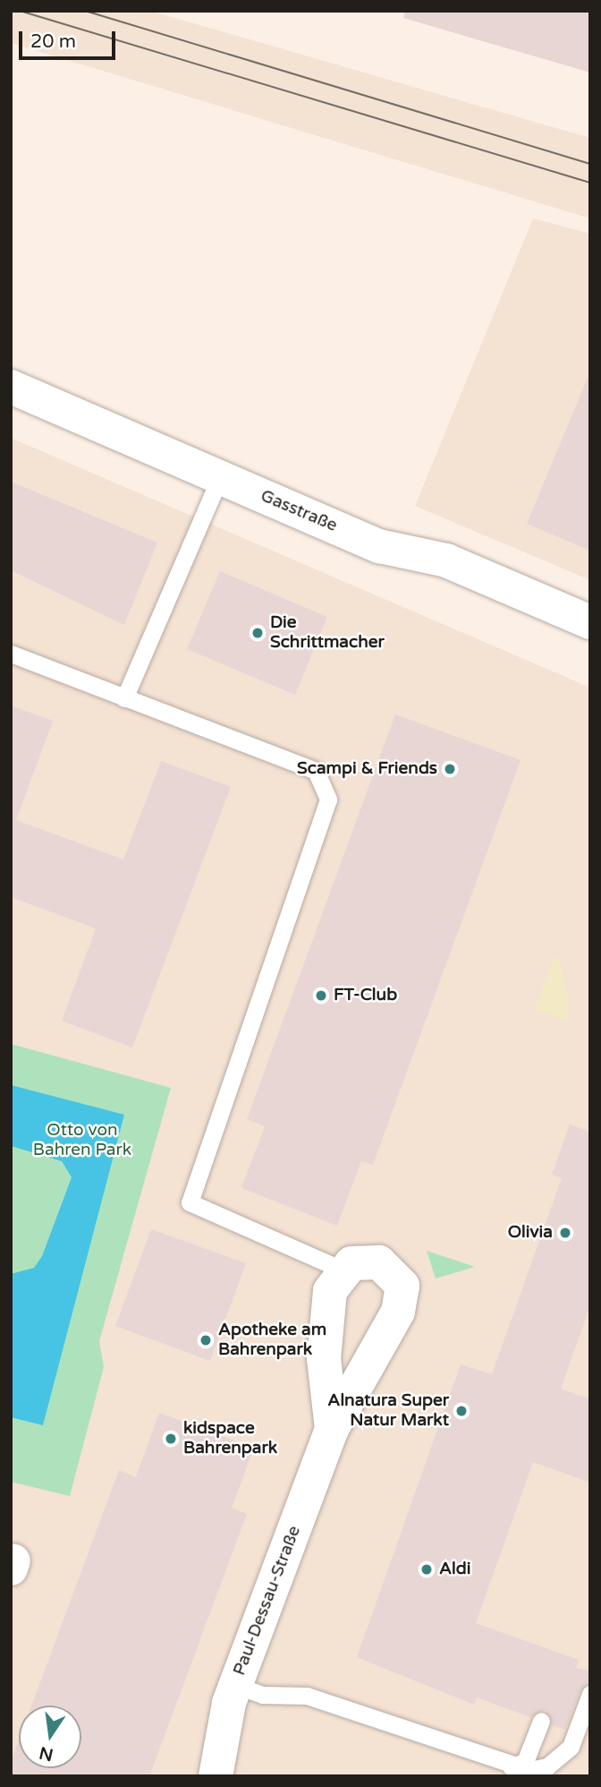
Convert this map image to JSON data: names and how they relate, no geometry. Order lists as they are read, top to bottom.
{
  "streets": {
    "street": ["Gasstraße", "Paul-Dessau-Straße"]
  },
  "parks": ["Otto von Bahren Park"],
  "places": [
    "Die Schrittmacher",
    "Scampi & Friends",
    "FT-Club",
    "Olivia",
    "Apotheke am Bahrenpark",
    "Alnatura Super Natur Markt",
    "kidspace Bahrenpark",
    "Aldi"
  ],
  "scale_bar": "20 m",
  "north": "bottom"
}
